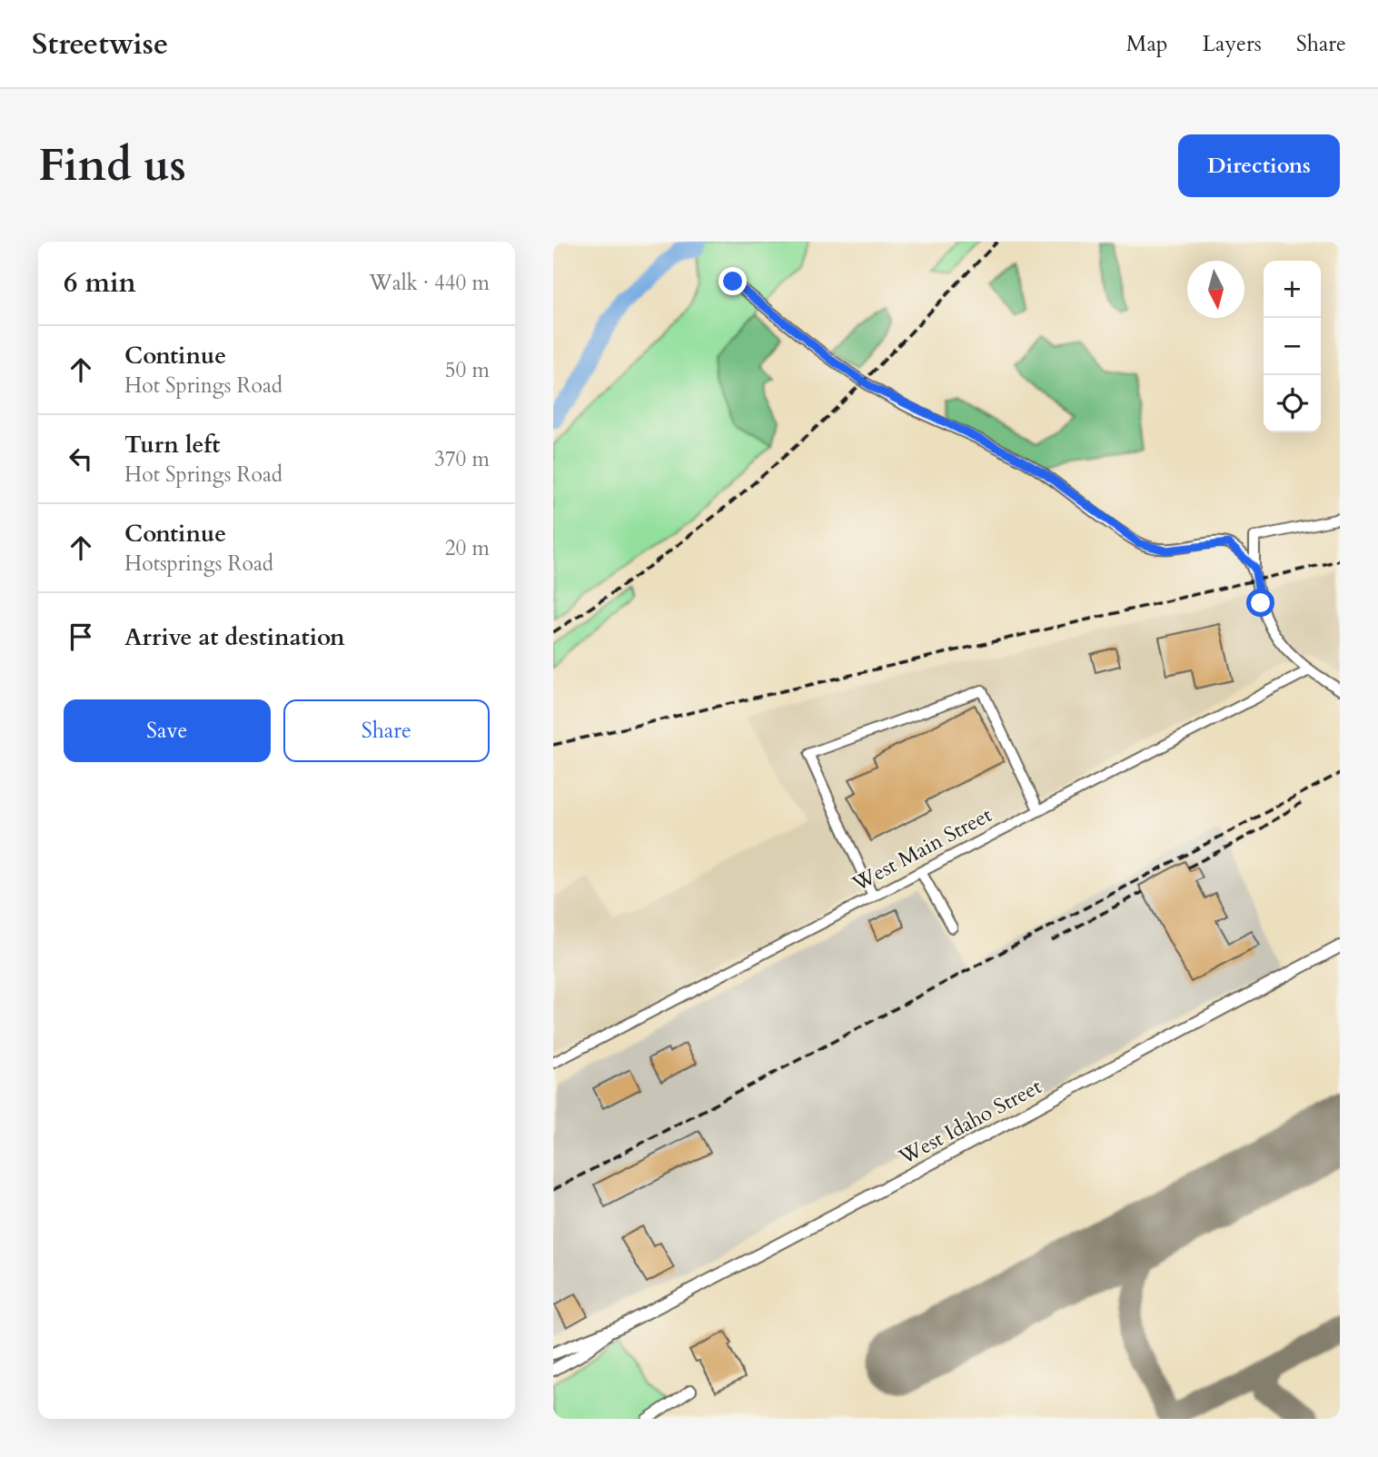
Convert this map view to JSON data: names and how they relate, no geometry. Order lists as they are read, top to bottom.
{
  "streets": {
    "main road": ["West Idaho Street"],
    "street": ["West Main Street"]
  },
  "north": "bottom",
  "page": {
    "header": "Streetwise",
    "nav": ["Map", "Layers", "Share"],
    "buttons": [
      "Directions",
      ["Save", "Share"]
    ],
    "title": "Find us",
    "heading": ["6 min", "Walk · 440 m"],
    "map_buttons": ["+", "−"],
    "list": [
      ["Continue", "Hot Springs Road", "50 m"],
      ["Turn left", "Hot Springs Road", "370 m"],
      ["Continue", "Hotsprings Road", "20 m"],
      "Arrive at destination"
    ]
  }
}
